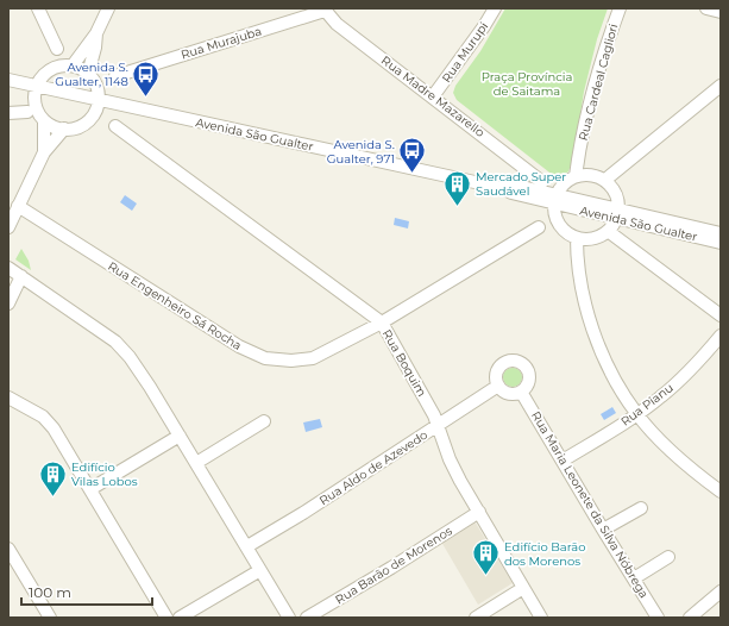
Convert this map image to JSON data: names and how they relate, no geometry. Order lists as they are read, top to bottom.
{
  "streets": {
    "street": [
      "Rua Murajuba",
      "Rua Murupi",
      "Rua Cardeal Cagliori",
      "Rua Madre Mazarello",
      "Avenida São Gualter",
      "Rua Engenheiro Sá Rocha",
      "Rua Boquim",
      "Rua Pianu",
      "Rua Aldo de Azevedo",
      "Rua Maria Leonete da Silva Nóbrega",
      "Rua Barão de Morenos"
    ]
  },
  "crossings": [
    ["Rua Murajuba", "Rua Madre Mazarello"],
    ["Rua Murupi", "Rua Madre Mazarello"],
    ["Rua Cardeal Cagliori", "Avenida São Gualter"],
    ["Rua Engenheiro Sá Rocha", "Rua Boquim"],
    ["Rua Boquim", "Rua Aldo de Azevedo"],
    ["Rua Boquim", "Rua Barão de Morenos"],
    ["Rua Pianu", "Rua Maria Leonete da Silva Nóbrega"],
    ["Rua Aldo de Azevedo", "Rua Maria Leonete da Silva Nóbrega"]
  ],
  "parks": ["Praça Província de Saitama"],
  "places": {
    "bus stop": ["Avenida S. Gualter, 1148", "Avenida S. Gualter, 971"],
    "building": ["Mercado Super Saudável", "Edifício Vilas Lobos", "Edifício Barão dos Morenos"]
  },
  "scale_bar": "100 m"
}
